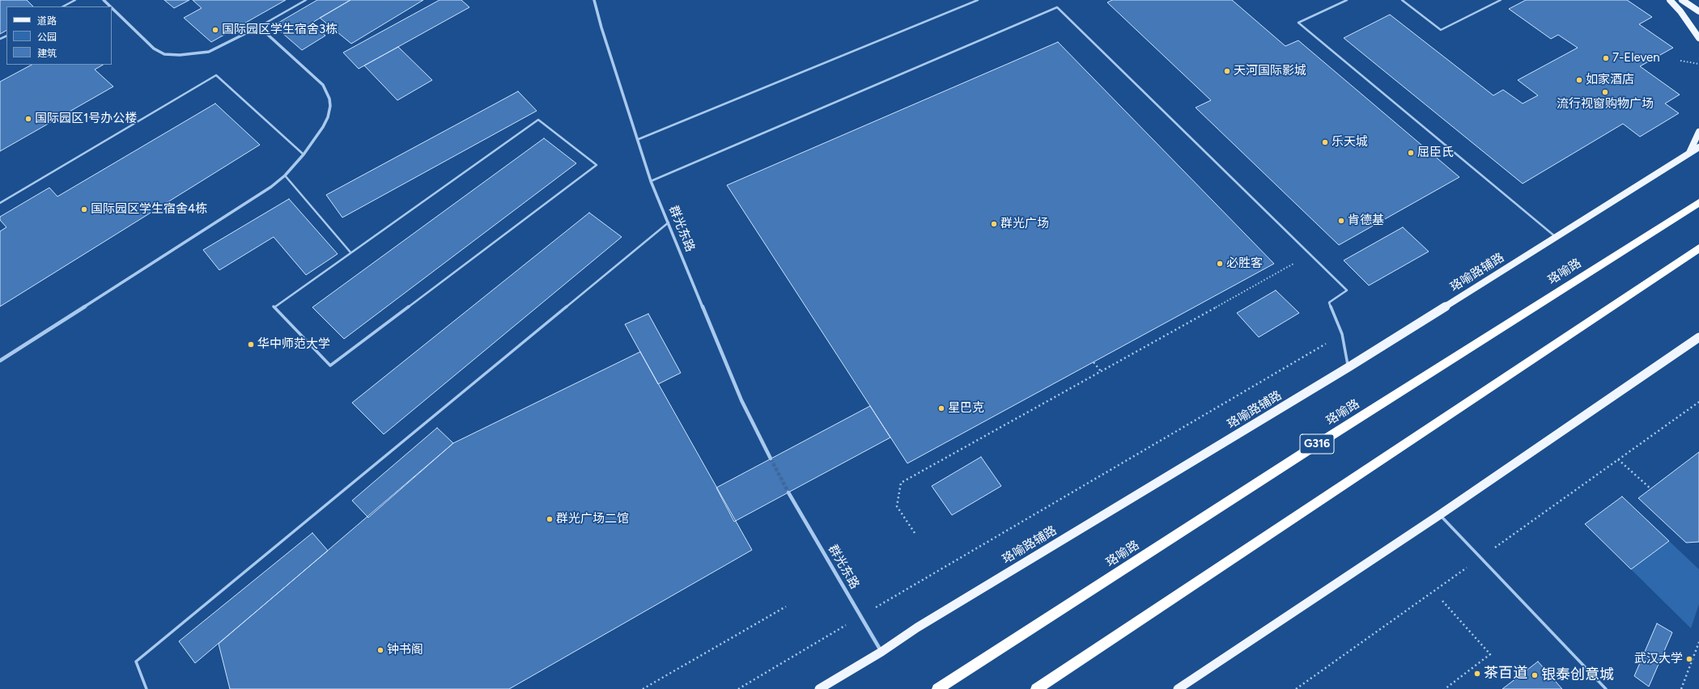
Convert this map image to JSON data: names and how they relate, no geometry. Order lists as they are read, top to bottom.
{
  "streets": {
    "highway": ["珞喻路", "G316"],
    "main road": ["珞喻路辅路"],
    "street": ["群光东路"]
  },
  "crossings": [
    ["群光东路", "珞喻路辅路"]
  ],
  "places": [
    "国际园区学生宿舍3栋",
    "7-Eleven",
    "天河国际影城",
    "如家酒店",
    "流行视窗购物广场",
    "国际园区1号办公楼",
    "乐天城",
    "屈臣氏",
    "国际园区学生宿舍4栋",
    "肯德基",
    "群光广场",
    "必胜客",
    "华中师范大学",
    "星巴克",
    "群光广场二馆",
    "钟书阁",
    "武汉大学",
    "茶百道",
    "银泰创意城"
  ],
  "legend": ["道路", "公园", "建筑"]
}
